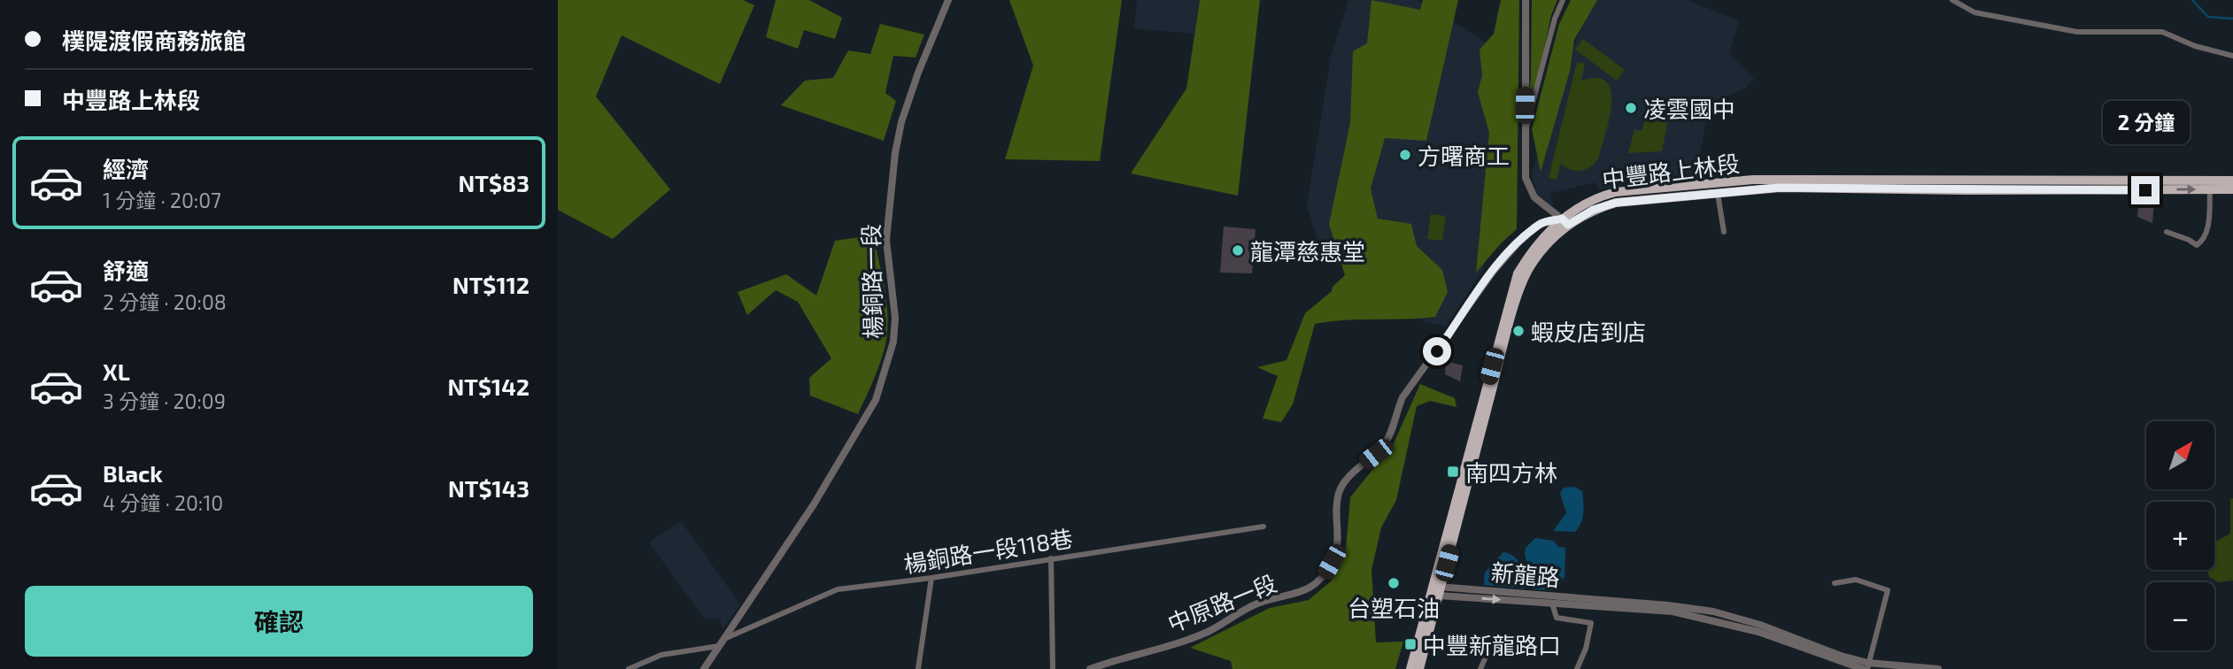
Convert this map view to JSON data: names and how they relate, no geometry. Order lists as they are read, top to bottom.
{
  "streets": {
    "main road": ["中豐路上林段"],
    "street": [
      "楊銅路一段",
      "楊銅路一段118巷",
      "新龍路",
      "中原路一段"
    ]
  },
  "crossings": [
    ["中豐路上林段", "新龍路"],
    ["中豐路上林段", "中原路一段"],
    ["楊銅路一段", "楊銅路一段118巷"]
  ],
  "places": {
    "other": [
      "凌雲國中",
      "方曙商工",
      "龍潭慈惠堂",
      "蝦皮店到店",
      "台塑石油"
    ],
    "transit": ["南四方林", "中豐新龍路口"]
  },
  "north": "top right",
  "page": {
    "banner": ["樸隄渡假商務旅館", "中豐路上林段"],
    "bubble": "2 分鐘",
    "list": [
      {
        "name": "經濟",
        "note": "1 分鐘 · 20:07",
        "value": "NT$83"
      },
      {
        "name": "舒適",
        "note": "2 分鐘 · 20:08",
        "value": "NT$112"
      },
      {
        "name": "XL",
        "note": "3 分鐘 · 20:09",
        "value": "NT$142"
      },
      {
        "name": "Black",
        "note": "4 分鐘 · 20:10",
        "value": "NT$143"
      }
    ],
    "map_buttons": ["+", "−"],
    "buttons": "確認"
  }
}
